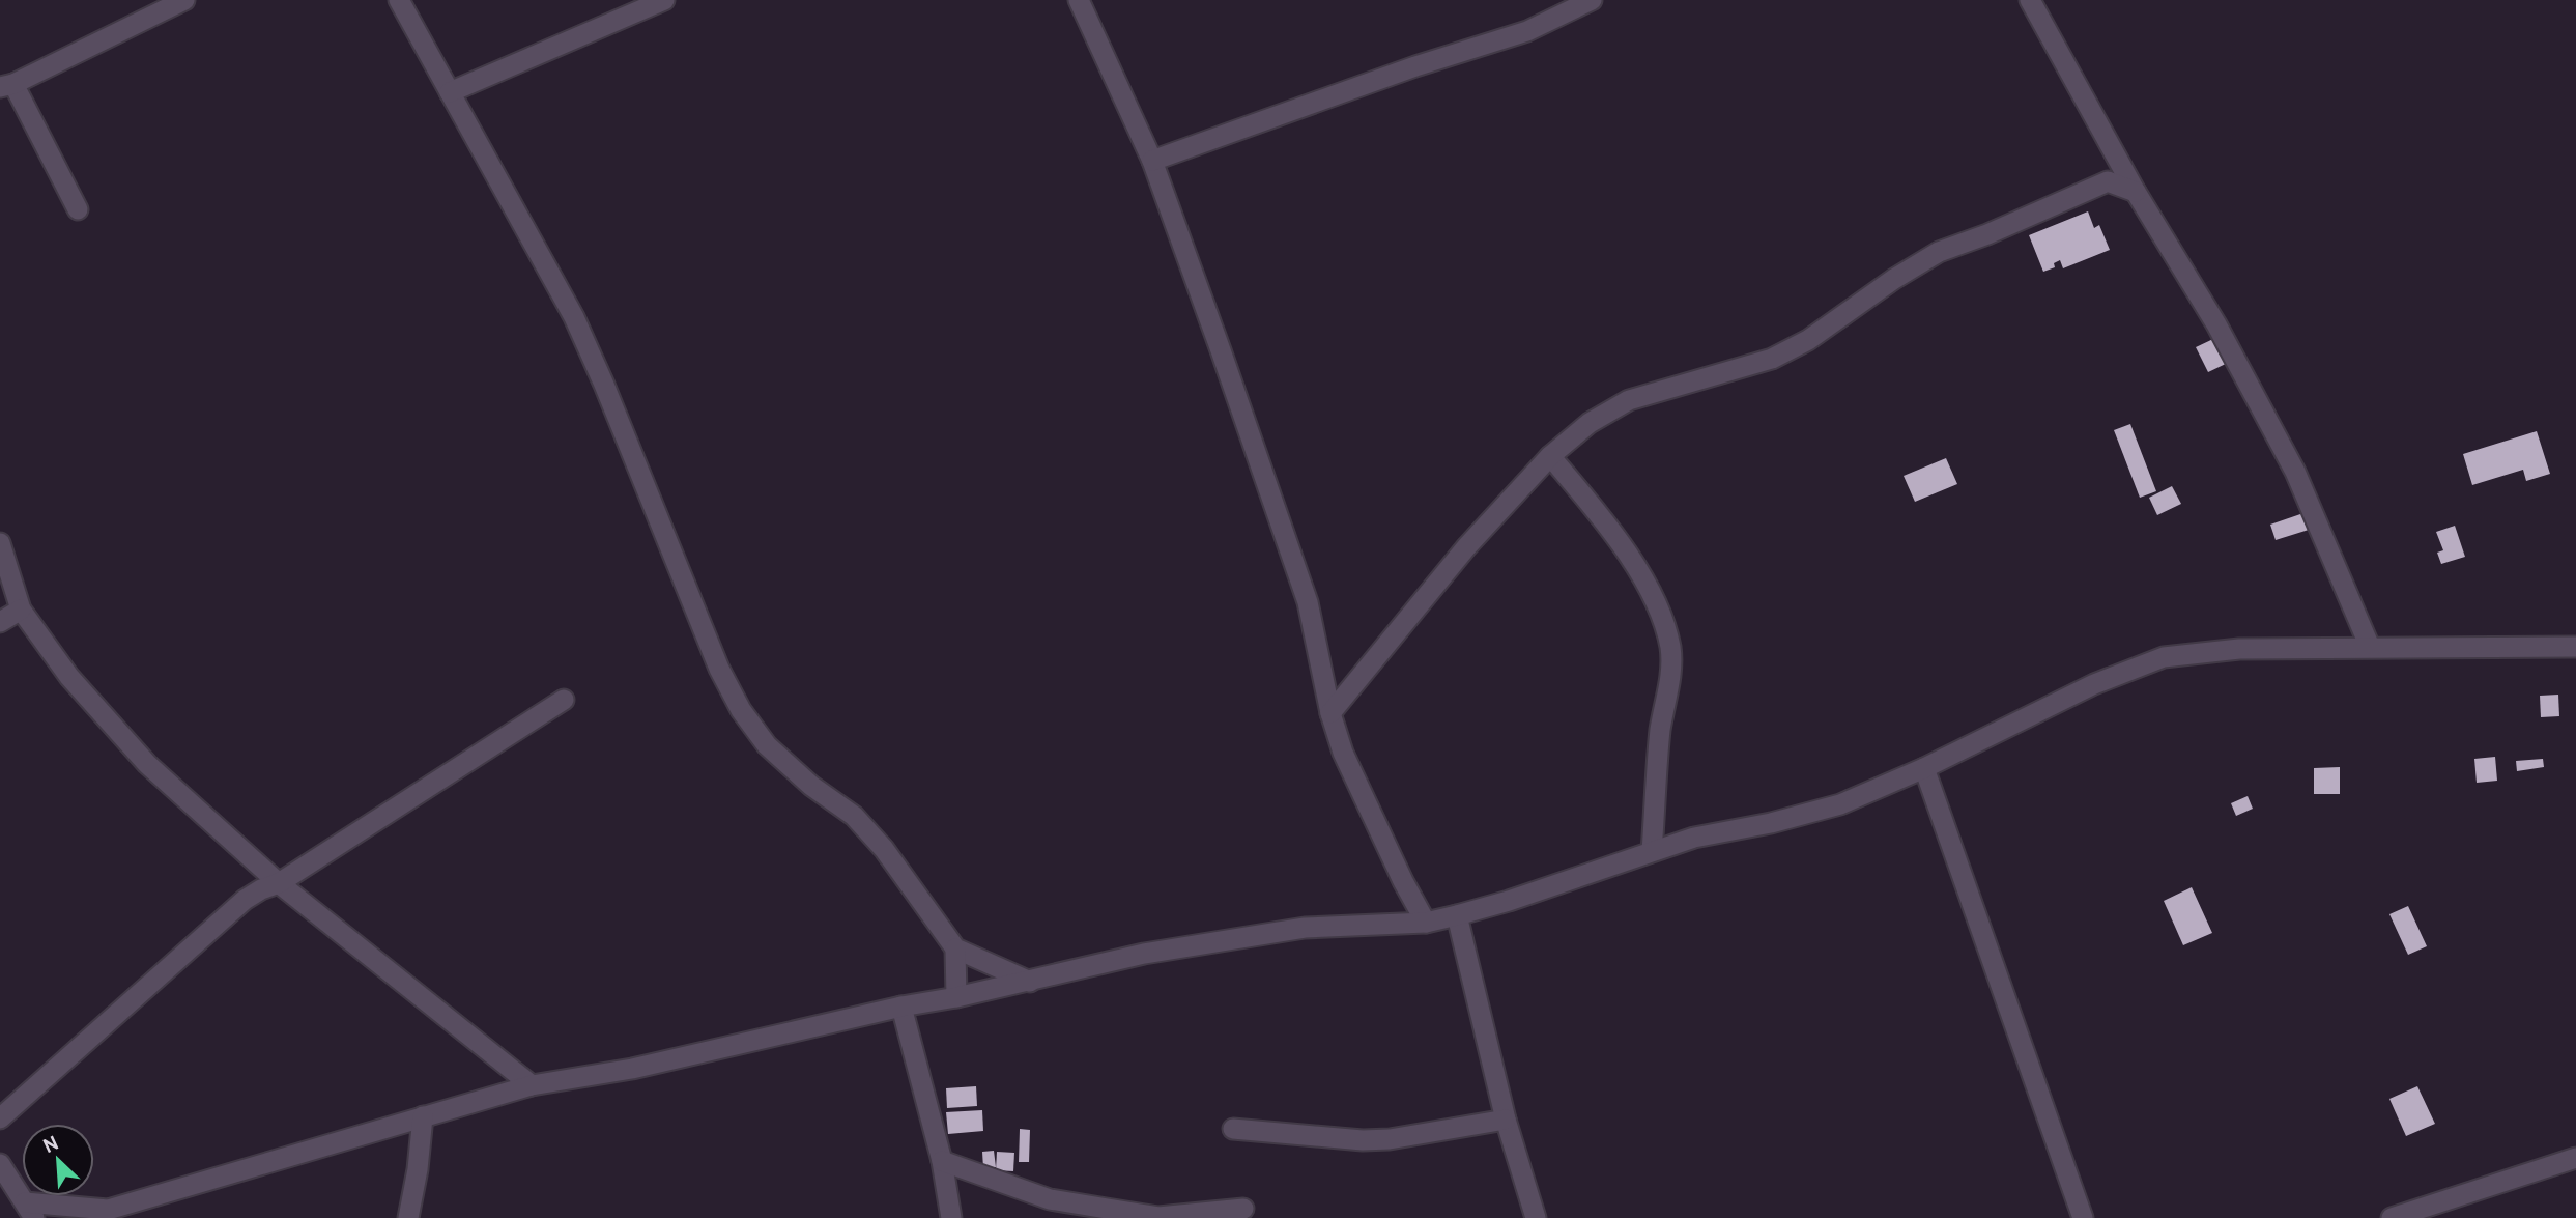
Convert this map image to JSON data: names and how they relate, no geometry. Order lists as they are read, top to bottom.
{
  "north": "top left"
}
